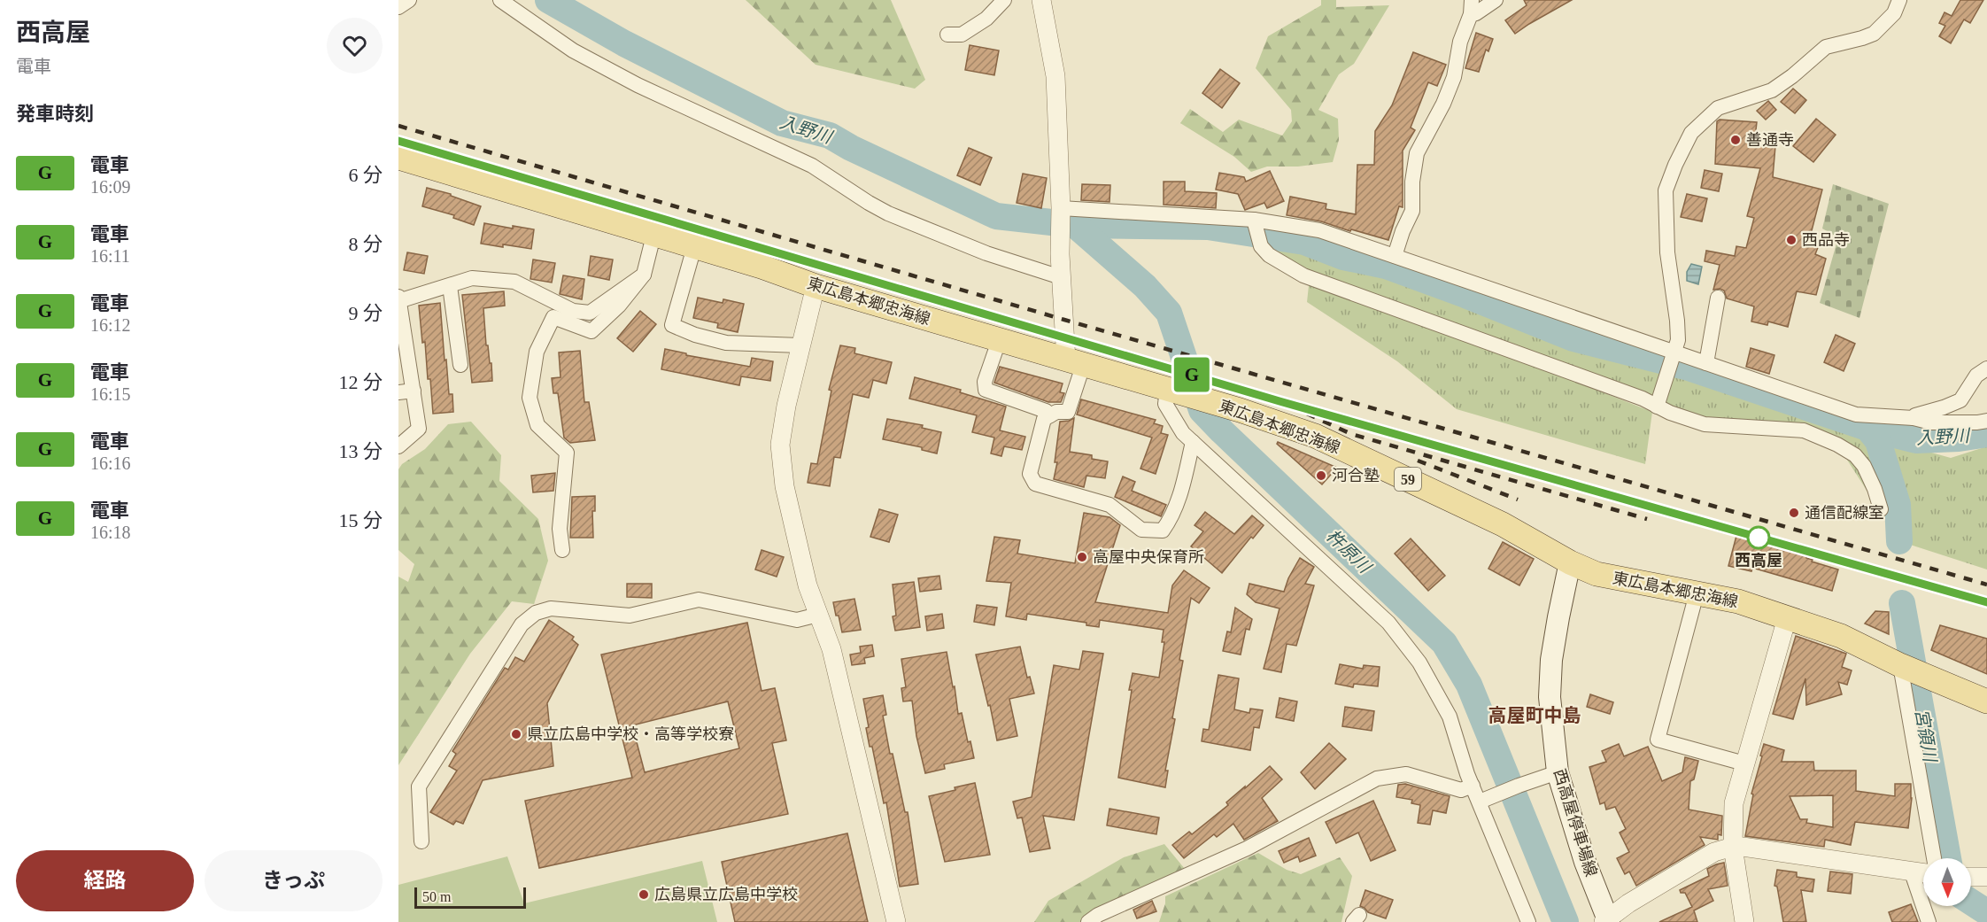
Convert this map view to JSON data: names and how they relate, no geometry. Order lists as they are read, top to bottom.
{
  "streets": {
    "main road": ["東広島本郷忠海線", "59", "西高屋停車場線"]
  },
  "crossings": [
    ["東広島本郷忠海線", "西高屋停車場線"]
  ],
  "districts": ["高屋町中島"],
  "water": ["入野川", "杵原川", "宮領川"],
  "places": [
    "善通寺",
    "西品寺",
    "河合塾",
    "通信配線室",
    "西高屋",
    "高屋中央保育所",
    "県立広島中学校・高等学校寮",
    "広島県立広島中学校"
  ],
  "scale_bar": "50 m",
  "north": "bottom",
  "page": {
    "heading": [
      ["西高屋", "電車"],
      "発車時刻"
    ],
    "on_map": "G",
    "list": [
      {
        "mark": "G",
        "name": "電車",
        "note": "16:09",
        "value": "6 分"
      },
      {
        "mark": "G",
        "name": "電車",
        "note": "16:11",
        "value": "8 分"
      },
      {
        "mark": "G",
        "name": "電車",
        "note": "16:12",
        "value": "9 分"
      },
      {
        "mark": "G",
        "name": "電車",
        "note": "16:15",
        "value": "12 分"
      },
      {
        "mark": "G",
        "name": "電車",
        "note": "16:16",
        "value": "13 分"
      },
      {
        "mark": "G",
        "name": "電車",
        "note": "16:18",
        "value": "15 分"
      }
    ],
    "buttons": ["経路", "きっぷ"],
    "scale": "50 m"
  }
}
